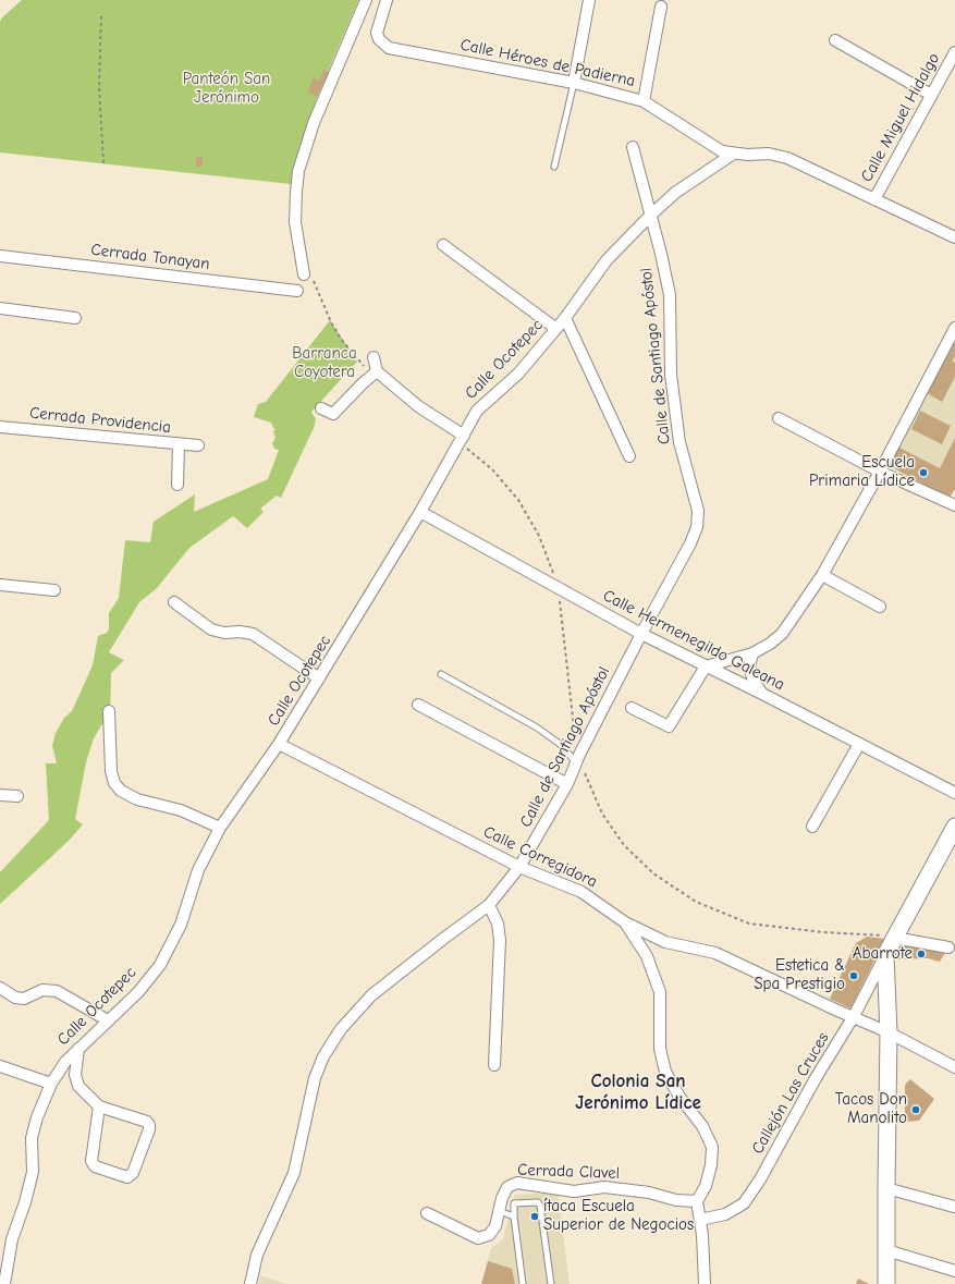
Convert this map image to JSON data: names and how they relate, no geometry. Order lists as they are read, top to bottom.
{
  "streets": {
    "street": [
      "Calle Héroes de Padierna",
      "Calle Miguel Hidalgo",
      "Cerrada Tonayan",
      "Calle de Santiago Apóstol",
      "Calle Ocotepec",
      "Cerrada Providencia",
      "Calle Hermenegildo Galeana",
      "Calle Corregidora",
      "Callejón Las Cruces",
      "Cerrada Clavel"
    ]
  },
  "crossings": [
    ["Calle Héroes de Padierna", "Calle Miguel Hidalgo"],
    ["Calle Héroes de Padierna", "Calle Ocotepec"],
    ["Calle de Santiago Apóstol", "Calle Ocotepec"],
    ["Calle de Santiago Apóstol", "Calle Hermenegildo Galeana"],
    ["Calle de Santiago Apóstol", "Calle Corregidora"],
    ["Calle Ocotepec", "Calle Hermenegildo Galeana"],
    ["Calle Ocotepec", "Calle Corregidora"],
    ["Calle Corregidora", "Callejón Las Cruces"]
  ],
  "districts": ["Colonia San Jerónimo Lídice"],
  "parks": ["Panteón San Jerónimo", "Barranca Coyotera"],
  "places": [
    "Escuela Primaria Lídice",
    "Abarrote",
    "Estetica & Spa Prestigio",
    "Tacos Don Manolito",
    "ítaca Escuela Superior de Negocios"
  ]
}
